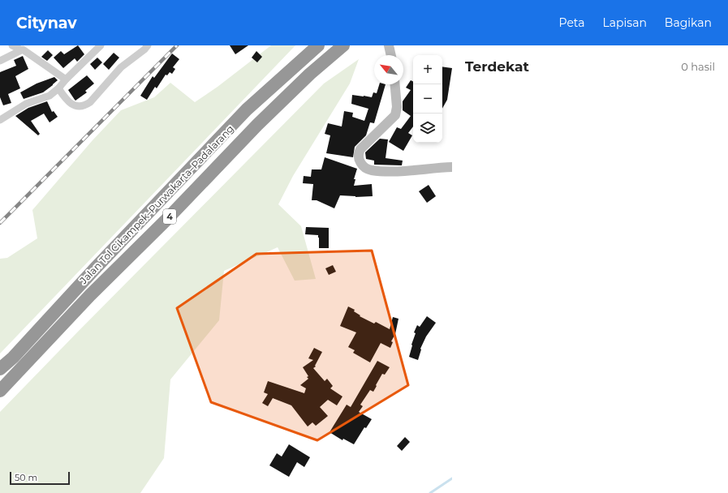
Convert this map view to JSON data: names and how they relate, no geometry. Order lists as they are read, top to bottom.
{
  "streets": {
    "highway": ["Jalan Tol Cikampek–Purwakarta–Padalarang", "4"]
  },
  "scale_bar": "50 m",
  "north": "top left",
  "page": {
    "header": "Citynav",
    "nav": ["Peta", "Lapisan", "Bagikan"],
    "heading": ["Terdekat", "0 hasil"],
    "map_buttons": ["+", "−"],
    "scale": "50 m"
  }
}
